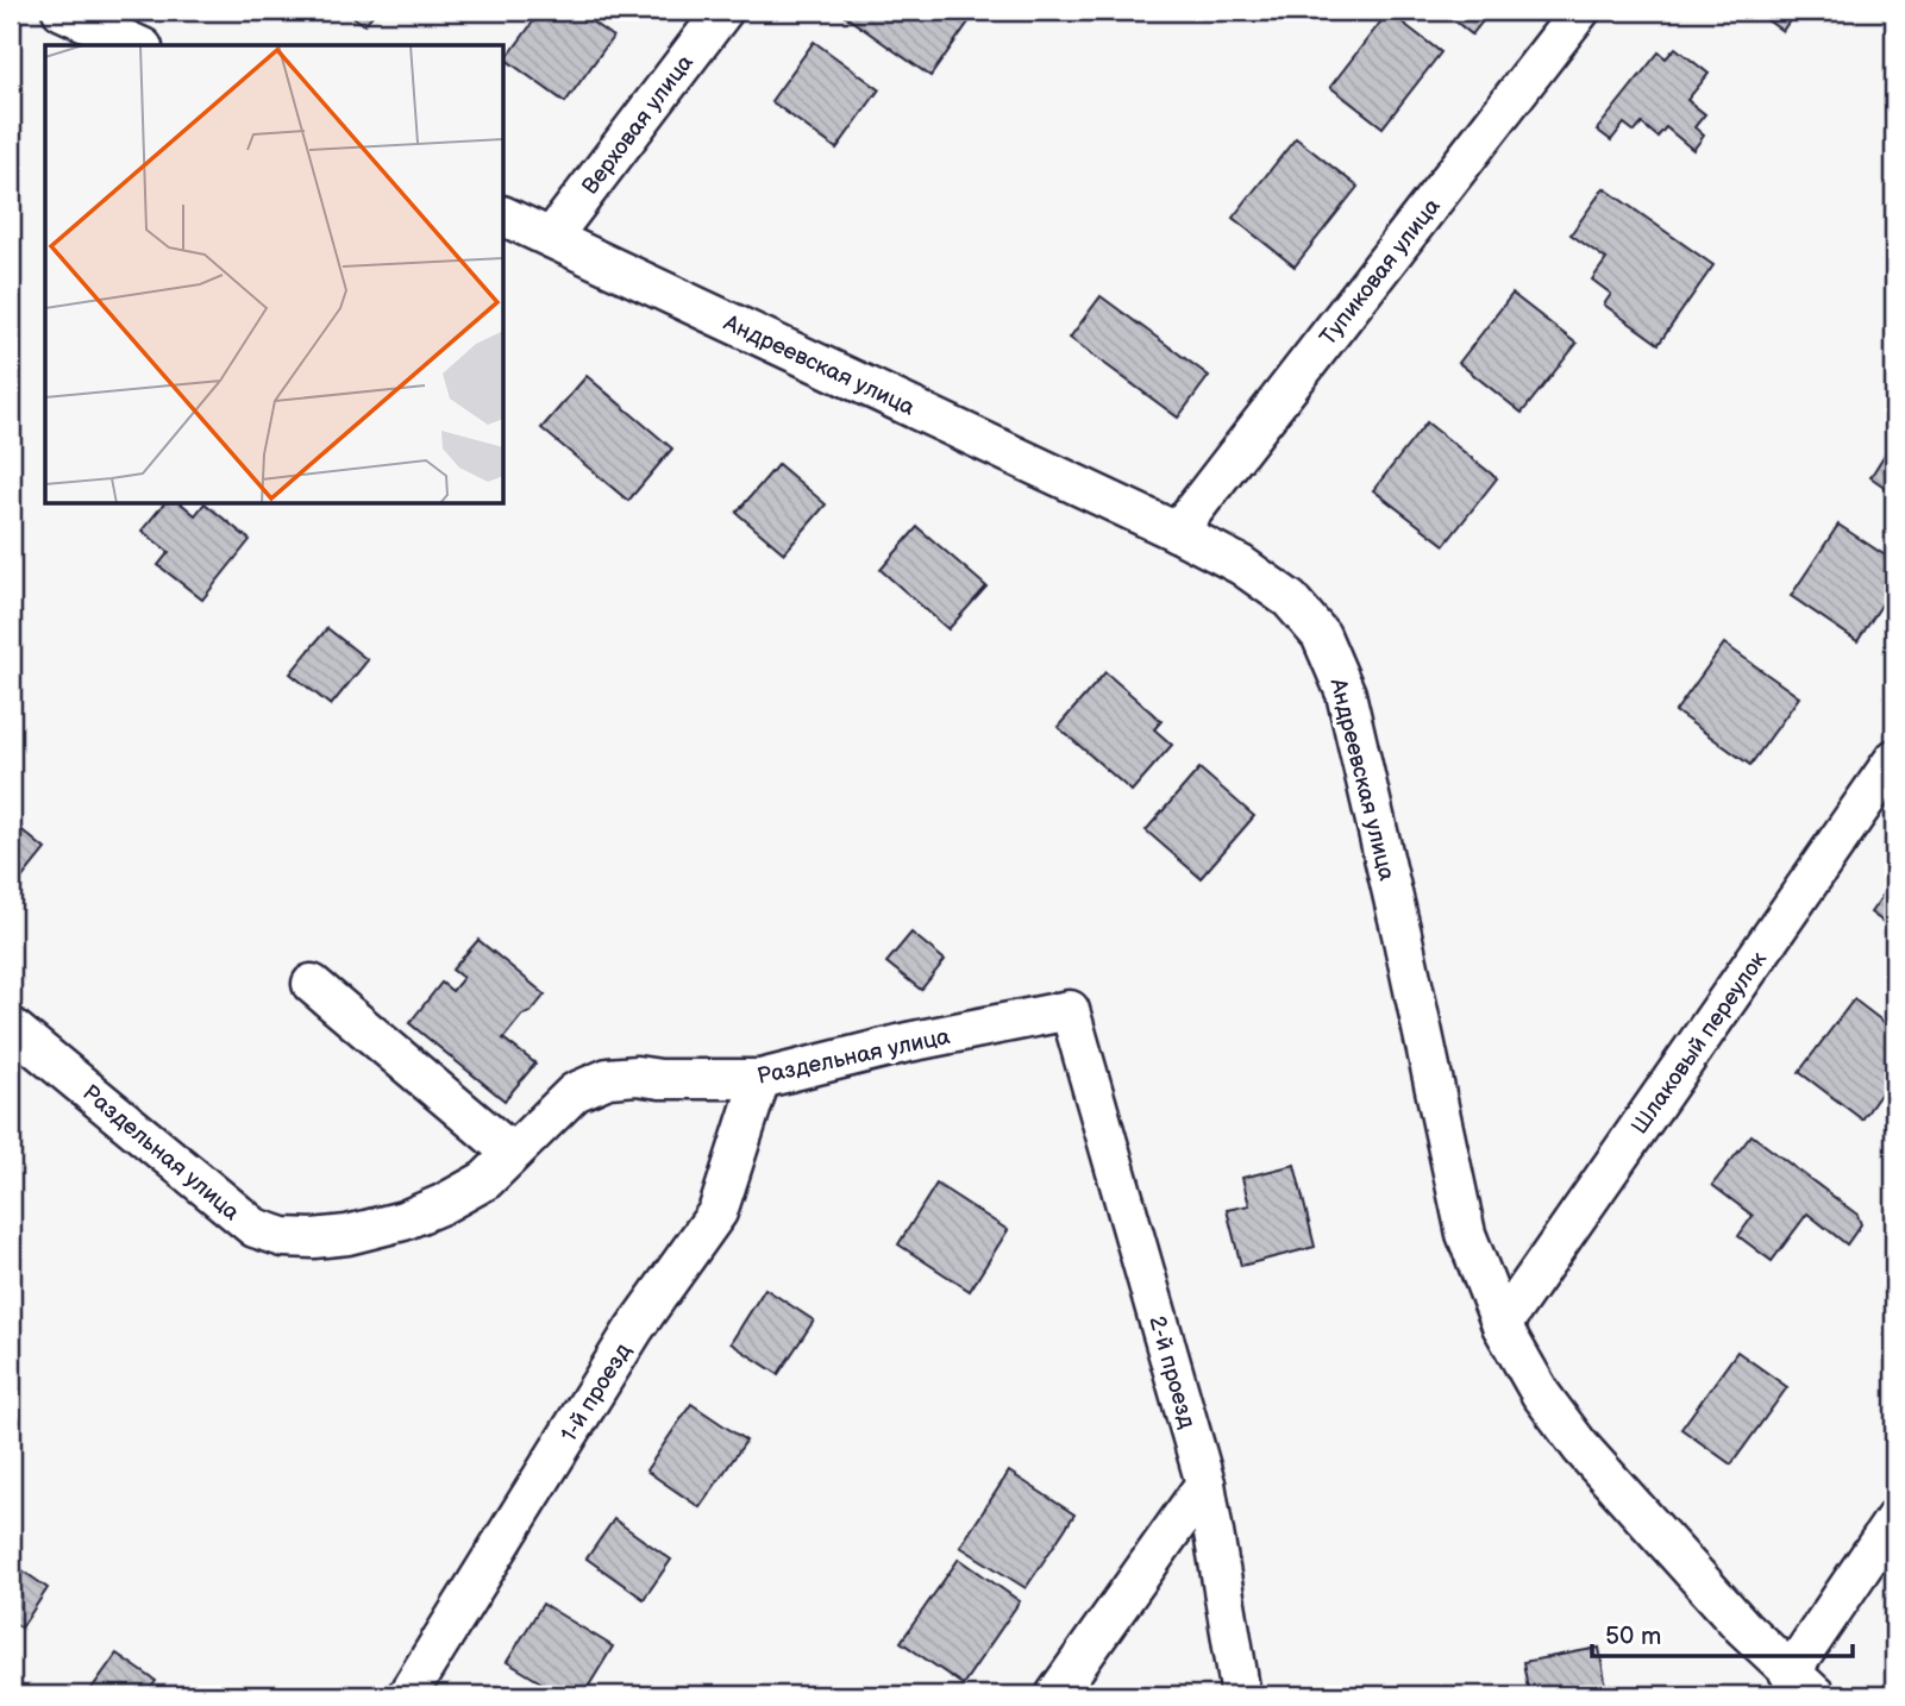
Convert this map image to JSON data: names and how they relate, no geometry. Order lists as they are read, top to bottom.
{
  "streets": {
    "street": [
      "Верховая улица",
      "Тупиковая улица",
      "Андреевская улица",
      "Шлаковый переулок",
      "Раздельная улица",
      "2-й проезд",
      "1-й проезд"
    ]
  },
  "crossings": [
    ["Верховая улица", "Андреевская улица"],
    ["Тупиковая улица", "Андреевская улица"],
    ["Андреевская улица", "Шлаковый переулок"],
    ["Раздельная улица", "2-й проезд"],
    ["Раздельная улица", "1-й проезд"]
  ],
  "scale_bar": "50 m"
}
